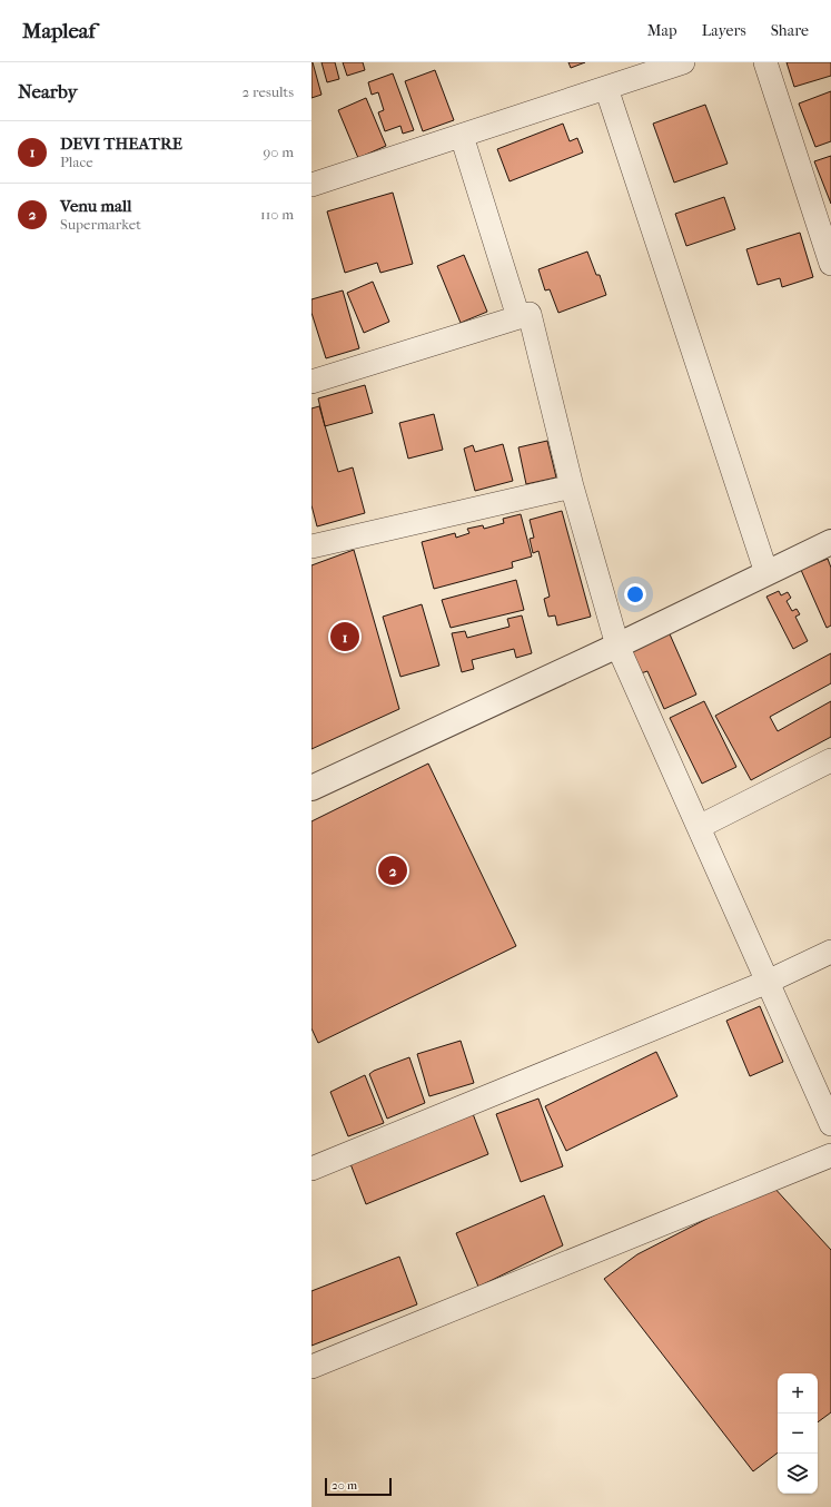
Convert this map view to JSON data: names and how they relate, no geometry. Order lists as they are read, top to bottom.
{
  "scale_bar": "20 m",
  "page": {
    "header": "Mapleaf",
    "nav": ["Map", "Layers", "Share"],
    "heading": ["Nearby", "2 results"],
    "list": [
      {
        "mark": "1",
        "name": "DEVI THEATRE",
        "note": "Place",
        "value": "90 m"
      },
      {
        "mark": "2",
        "name": "Venu mall",
        "note": "Supermarket",
        "value": "110 m"
      }
    ],
    "pins": ["1", "2"],
    "map_buttons": ["+", "−"],
    "scale": "20 m"
  }
}
